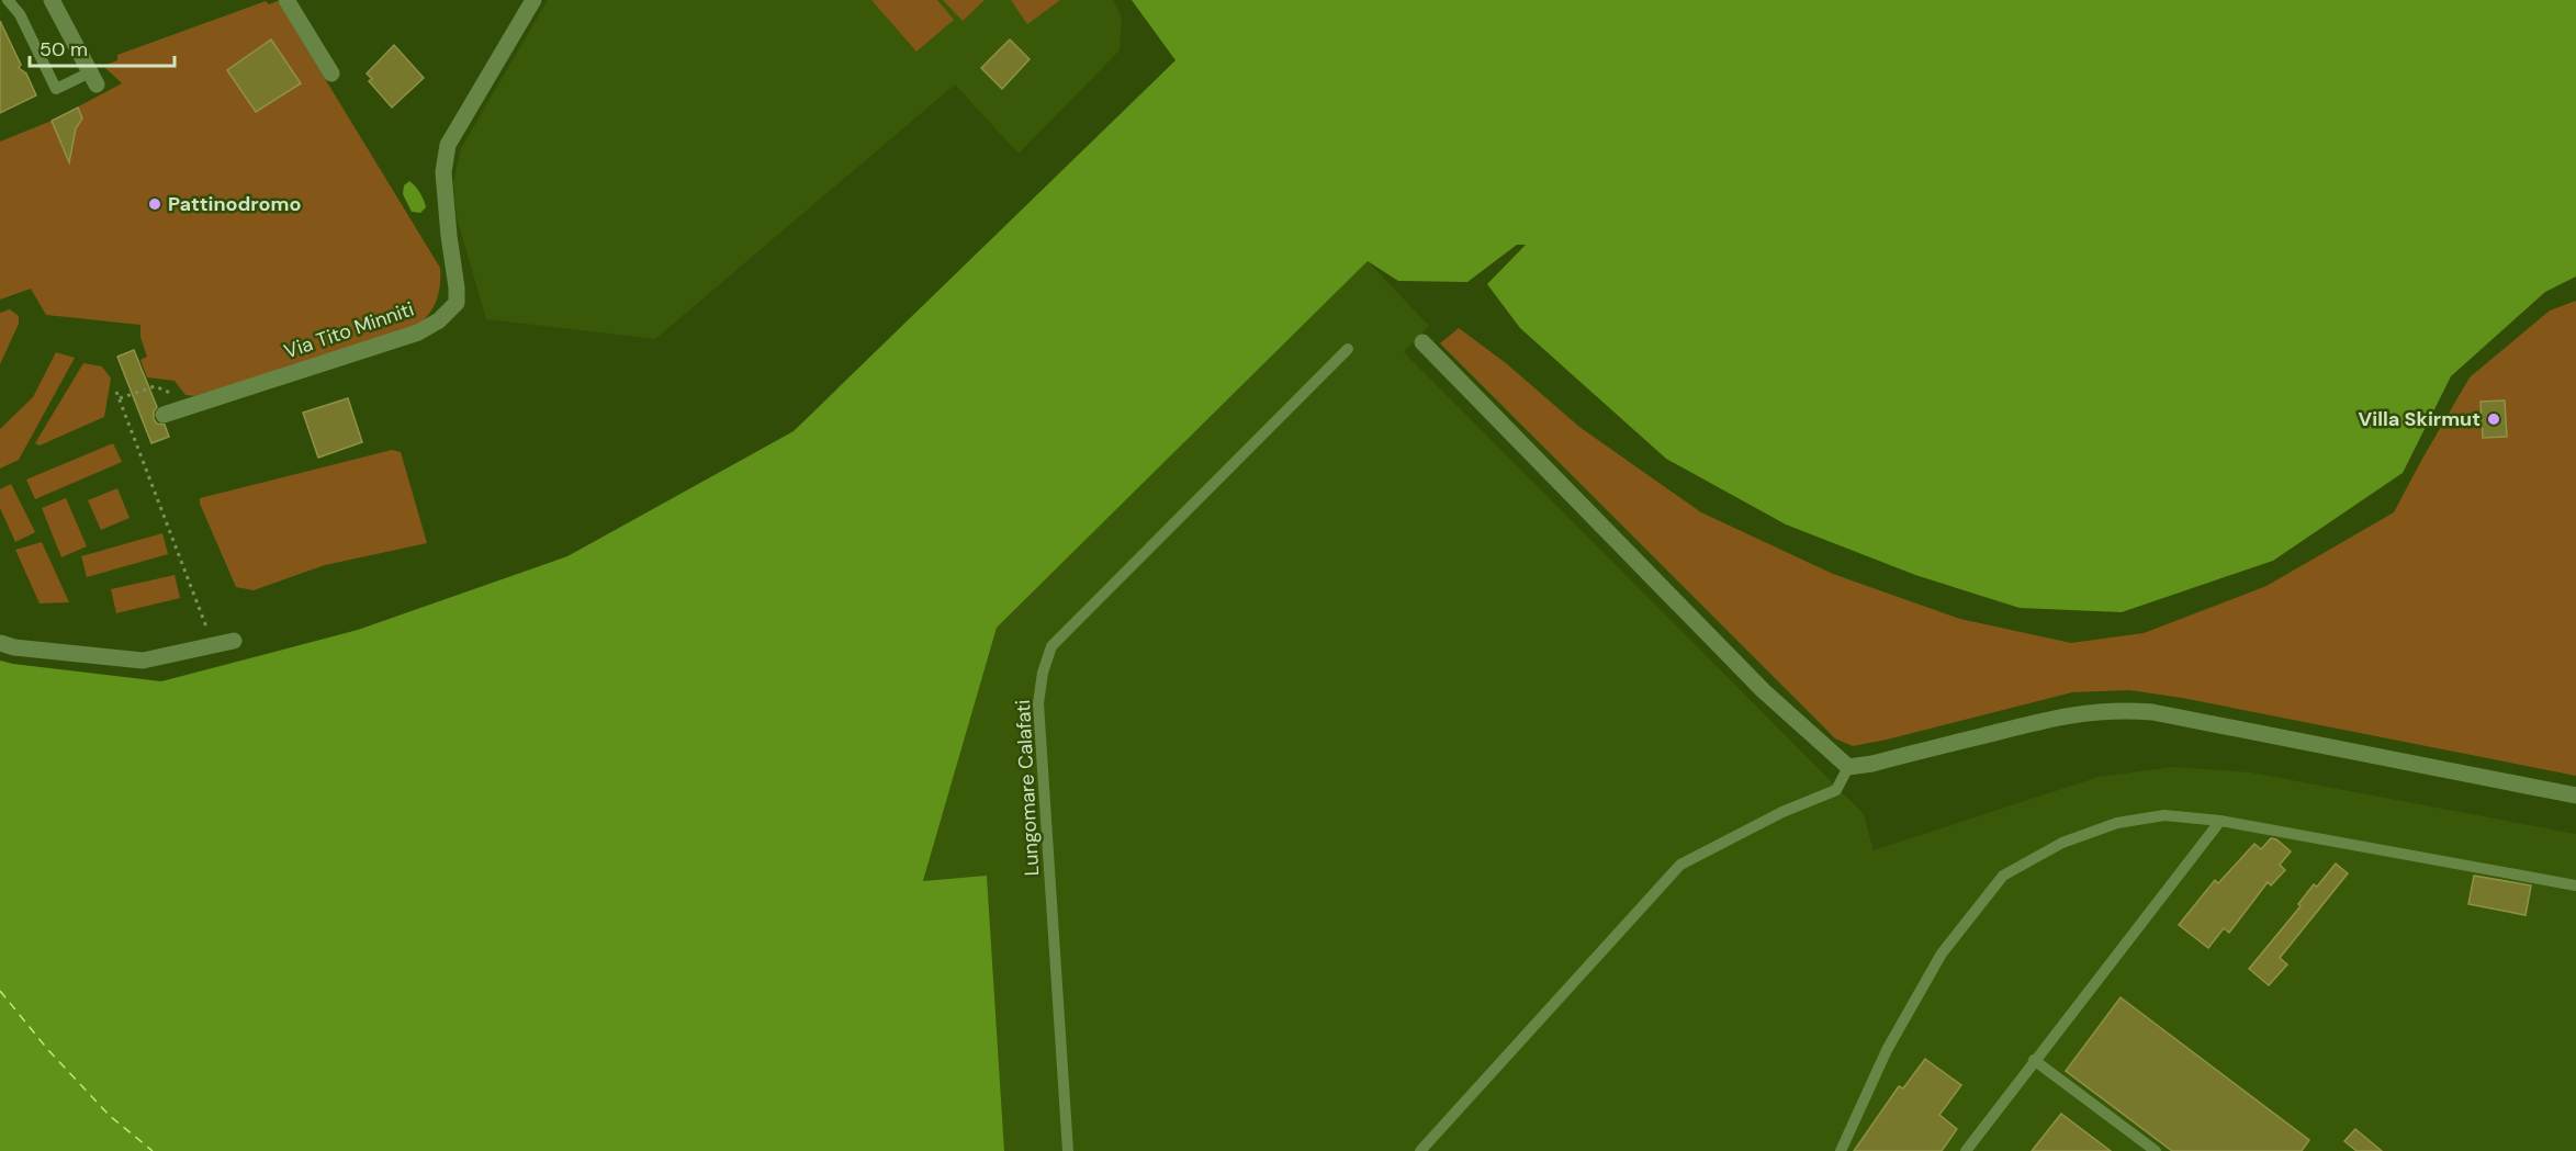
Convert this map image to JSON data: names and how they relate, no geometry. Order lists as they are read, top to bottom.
{
  "streets": {
    "street": ["Via Tito Minniti"],
    "lane": ["Lungomare Calafati"]
  },
  "places": ["Pattinodromo", "Villa Skirmut"],
  "scale_bar": "50 m"
}
